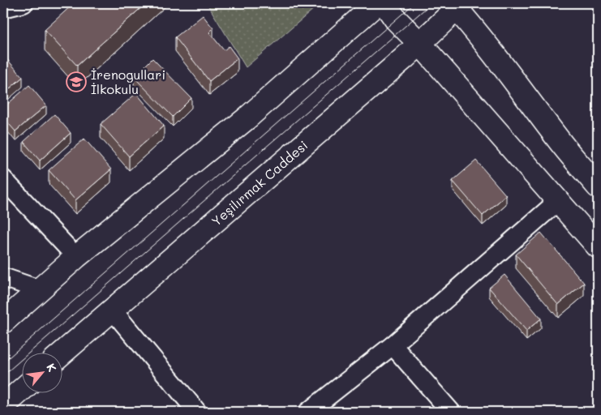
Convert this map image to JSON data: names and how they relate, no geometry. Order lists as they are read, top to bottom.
{
  "streets": {
    "main road": ["Yeşilırmak Caddesi"]
  },
  "places": {
    "school or university": ["İrenogullari İlkokulu"]
  },
  "north": "top right"
}
